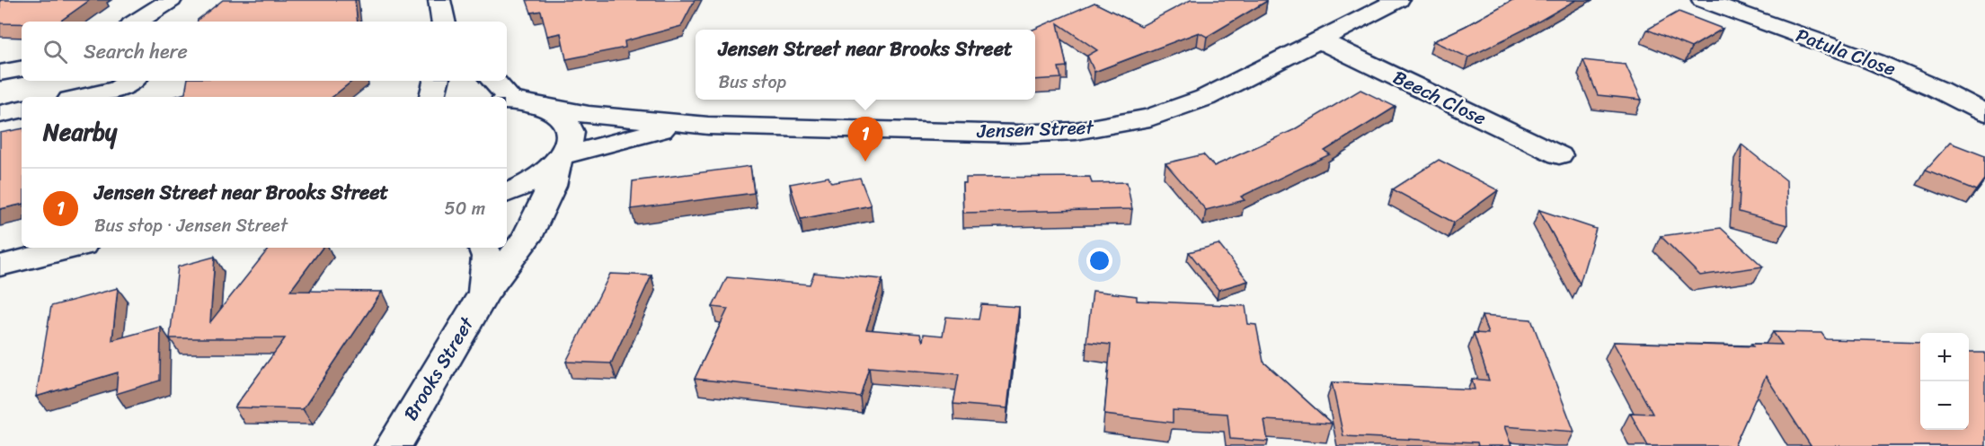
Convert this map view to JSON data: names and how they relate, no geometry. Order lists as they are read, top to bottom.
{
  "streets": {
    "street": [
      "Patula Close",
      "Beech Close",
      "Jensen Street",
      "Brooks Street"
    ]
  },
  "crossings": [
    ["Beech Close", "Jensen Street"],
    ["Jensen Street", "Brooks Street"]
  ],
  "page": {
    "search": "Search here",
    "popup": ["Jensen Street near Brooks Street", "Bus stop"],
    "heading": "Nearby",
    "pins": "1",
    "list": [
      {
        "mark": "1",
        "name": "Jensen Street near Brooks Street",
        "note": "Bus stop · Jensen Street",
        "value": "50 m"
      }
    ],
    "map_buttons": ["+", "−"]
  }
}
